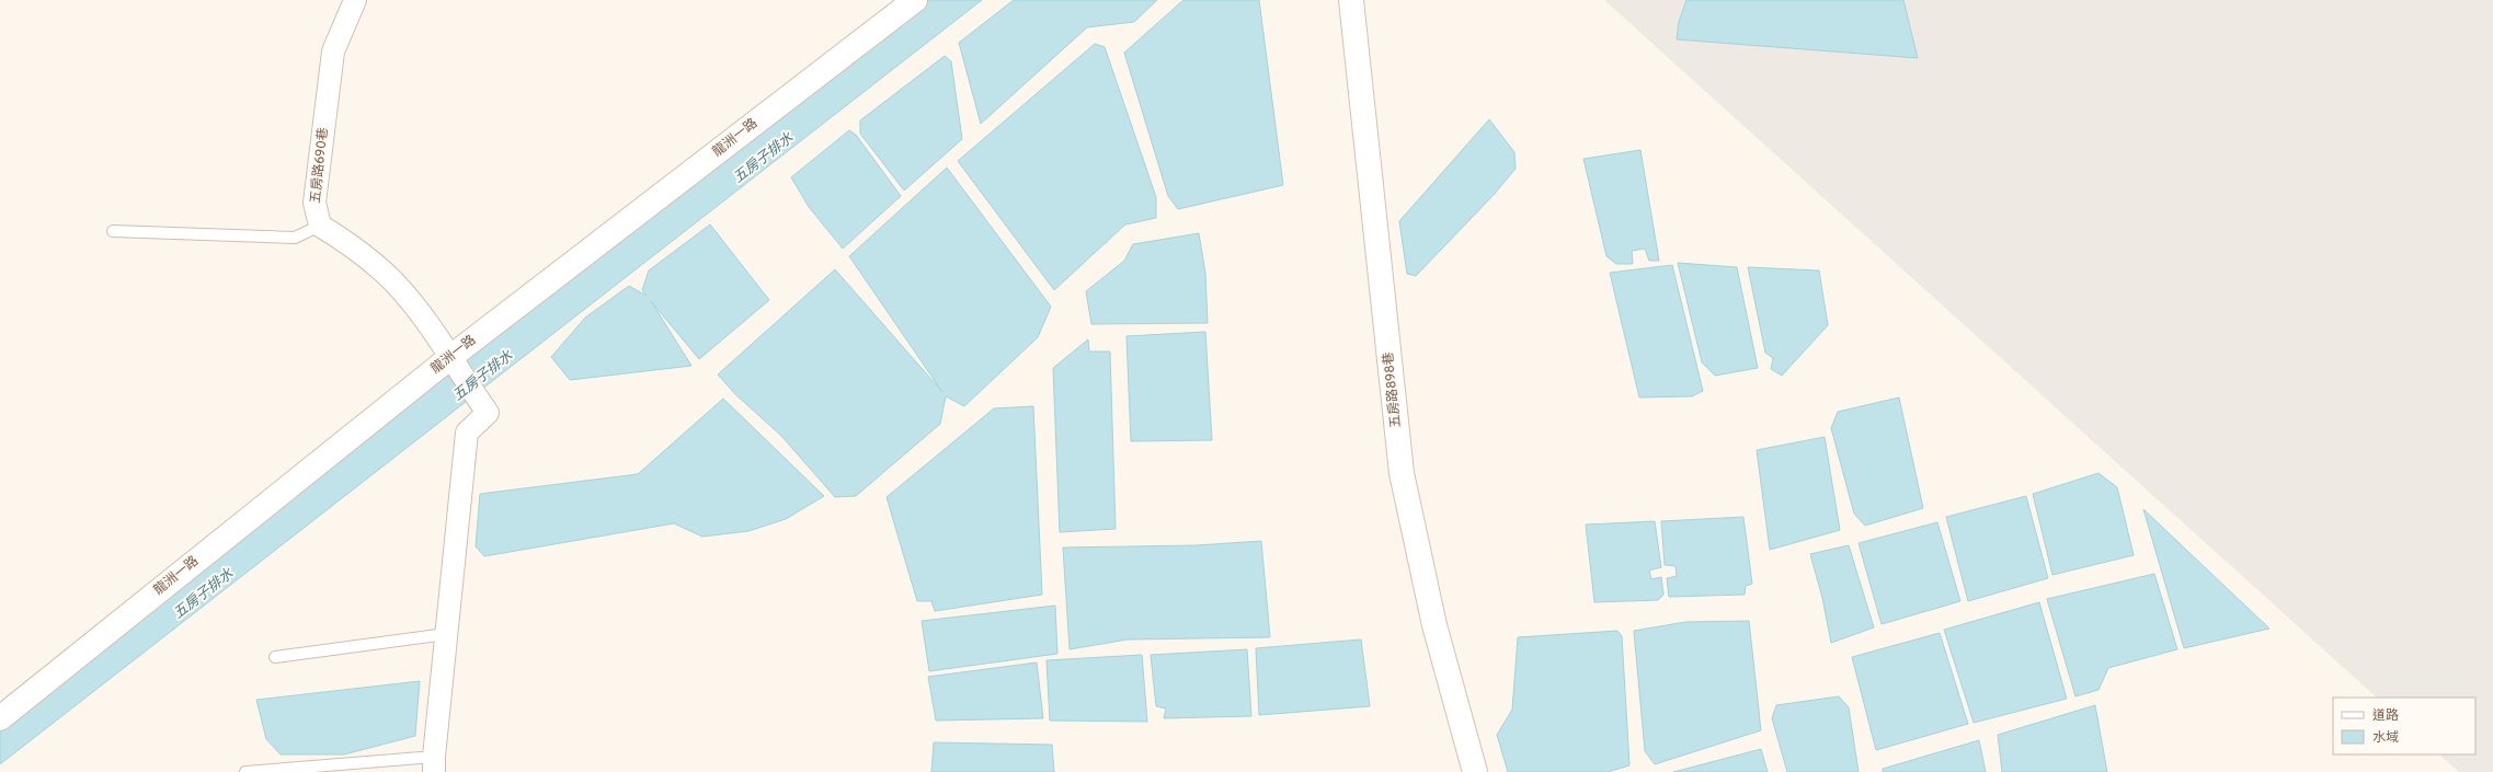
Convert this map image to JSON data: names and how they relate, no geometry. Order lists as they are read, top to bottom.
{
  "streets": {
    "street": ["龍洲一路", "五房路690巷", "五房路898巷"]
  },
  "water": ["五房子排水"],
  "legend": ["道路", "水域"]
}
